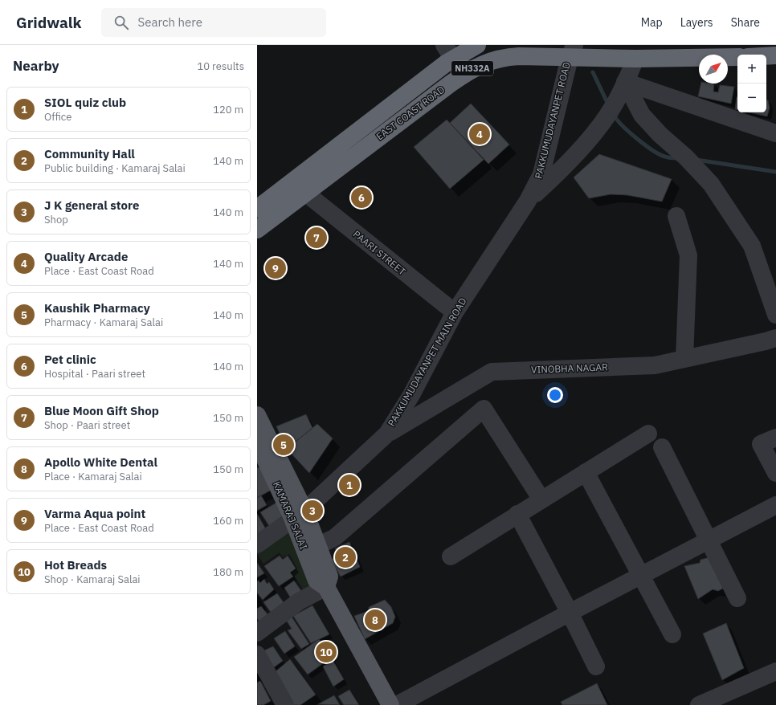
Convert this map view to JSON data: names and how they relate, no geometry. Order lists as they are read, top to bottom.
{
  "streets": {
    "highway": ["NH332A", "EAST COAST ROAD"],
    "main road": ["KAMARAJ SALAI"],
    "street": [
      "PAKKUMUDAYANPET ROAD",
      "PAARI STREET",
      "PAKKUMUDAYANPET MAIN ROAD",
      "VINOBHA NAGAR"
    ]
  },
  "crossings": [
    ["EAST COAST ROAD", "PAKKUMUDAYANPET ROAD"],
    ["EAST COAST ROAD", "PAARI STREET"],
    ["PAKKUMUDAYANPET ROAD", "PAKKUMUDAYANPET MAIN ROAD"],
    ["PAARI STREET", "PAKKUMUDAYANPET MAIN ROAD"],
    ["PAKKUMUDAYANPET MAIN ROAD", "VINOBHA NAGAR"],
    ["PAKKUMUDAYANPET MAIN ROAD", "KAMARAJ SALAI"]
  ],
  "north": "top right",
  "page": {
    "header": "Gridwalk",
    "search": "Search here",
    "nav": ["Map", "Layers", "Share"],
    "heading": ["Nearby", "10 results"],
    "map_buttons": ["+", "−"],
    "list": [
      {
        "mark": "1",
        "name": "SIOL quiz club",
        "note": "Office",
        "value": "120 m"
      },
      {
        "mark": "2",
        "name": "Community Hall",
        "note": "Public building · Kamaraj Salai",
        "value": "140 m"
      },
      {
        "mark": "3",
        "name": "J K general store",
        "note": "Shop",
        "value": "140 m"
      },
      {
        "mark": "4",
        "name": "Quality Arcade",
        "note": "Place · East Coast Road",
        "value": "140 m"
      },
      {
        "mark": "5",
        "name": "Kaushik Pharmacy",
        "note": "Pharmacy · Kamaraj Salai",
        "value": "140 m"
      },
      {
        "mark": "6",
        "name": "Pet clinic",
        "note": "Hospital · Paari street",
        "value": "140 m"
      },
      {
        "mark": "7",
        "name": "Blue Moon Gift Shop",
        "note": "Shop · Paari street",
        "value": "150 m"
      },
      {
        "mark": "8",
        "name": "Apollo White Dental",
        "note": "Place · Kamaraj Salai",
        "value": "150 m"
      },
      {
        "mark": "9",
        "name": "Varma Aqua point",
        "note": "Place · East Coast Road",
        "value": "160 m"
      },
      {
        "mark": "10",
        "name": "Hot Breads",
        "note": "Shop · Kamaraj Salai",
        "value": "180 m"
      }
    ],
    "pins": [
      "4",
      "6",
      "7",
      "9",
      "5",
      "1",
      "3",
      "2",
      "8",
      "10"
    ]
  }
}
